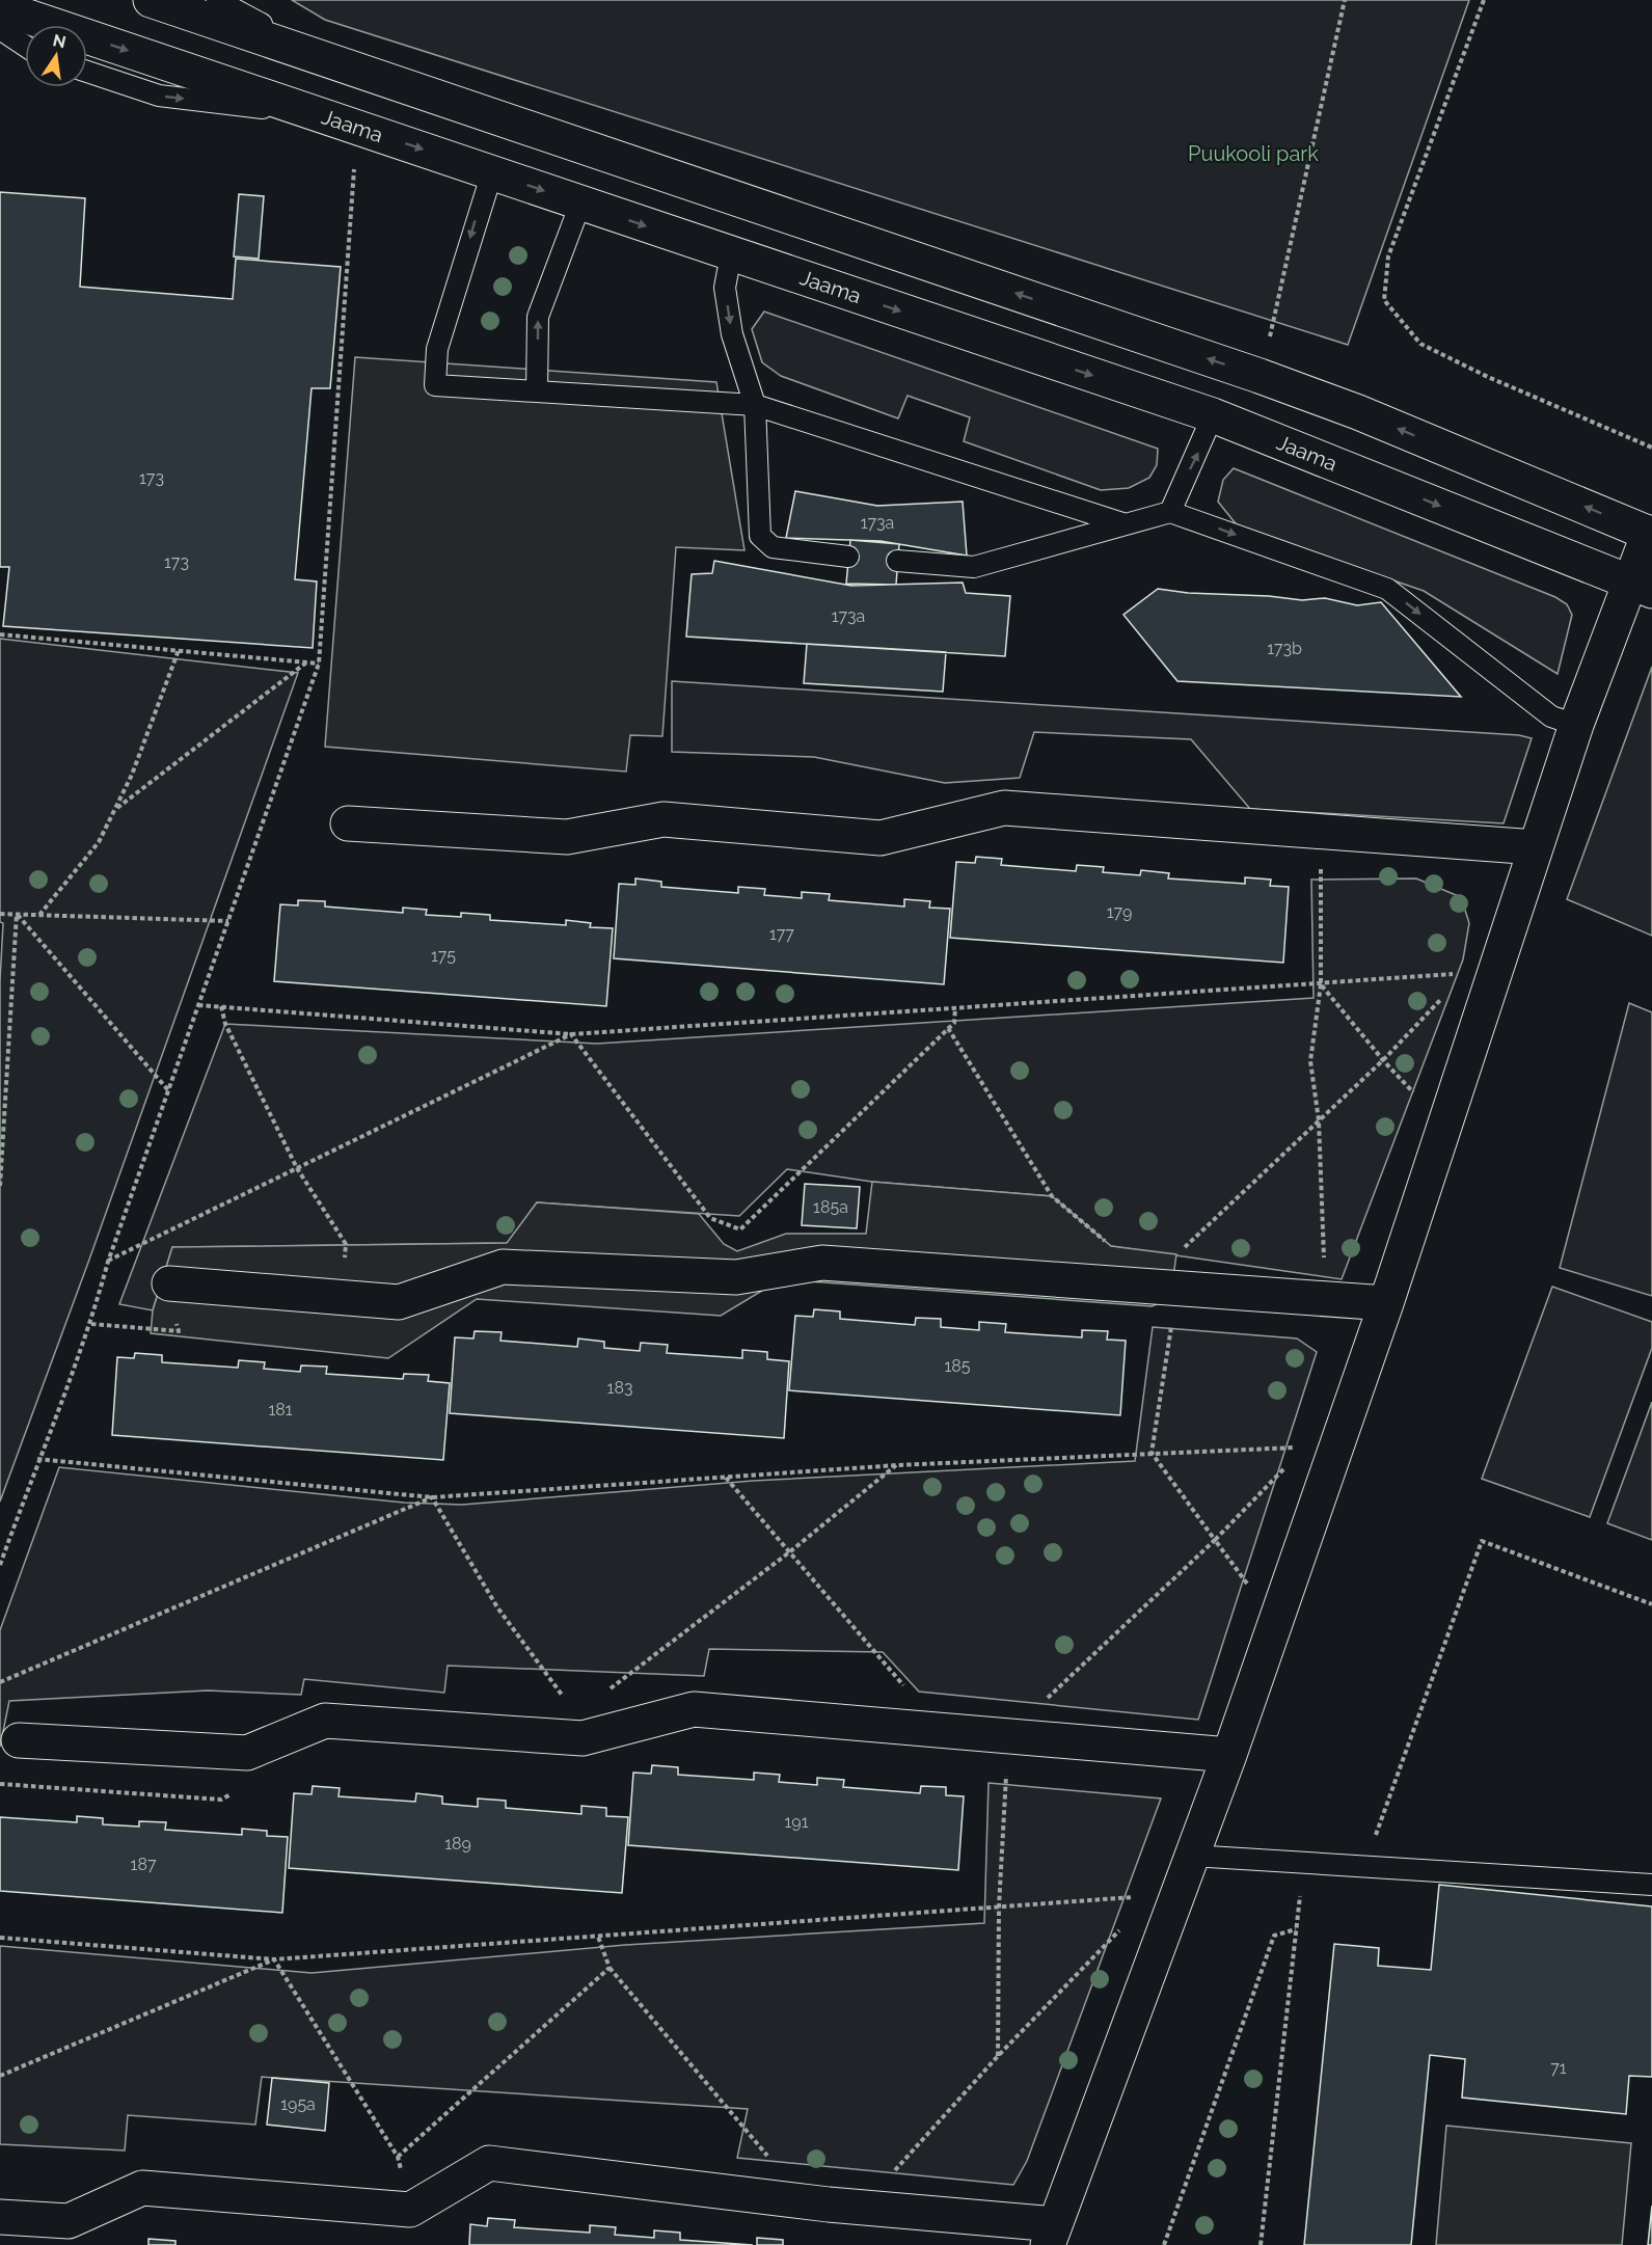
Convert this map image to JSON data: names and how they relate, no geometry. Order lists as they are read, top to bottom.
{
  "streets": {
    "street": ["Jaama"]
  },
  "parks": ["Puukooli park"],
  "house_numbers": [
    "173",
    "173a",
    "173",
    "173a",
    "173b",
    "179",
    "177",
    "175",
    "185a",
    "185",
    "183",
    "181",
    "191",
    "189",
    "187",
    "71",
    "195a"
  ],
  "north": "top"
}
